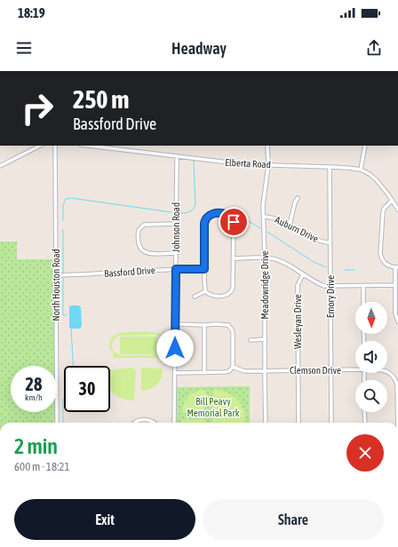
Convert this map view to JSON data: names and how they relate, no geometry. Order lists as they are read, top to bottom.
{
  "streets": {
    "street": [
      "Elberta Road",
      "Johnson Road",
      "Auburn Drive",
      "Bassford Drive",
      "North Houston Road",
      "Meadowridge Drive",
      "Emory Drive",
      "Wesleyan Drive",
      "Clemson Drive"
    ]
  },
  "crossings": [
    ["Elberta Road", "Johnson Road"],
    ["Elberta Road", "Meadowridge Drive"],
    ["Elberta Road", "Emory Drive"],
    ["Johnson Road", "Bassford Drive"],
    ["Auburn Drive", "Meadowridge Drive"],
    ["Auburn Drive", "Emory Drive"],
    ["Bassford Drive", "North Houston Road"],
    ["Meadowridge Drive", "Clemson Drive"],
    ["Emory Drive", "Clemson Drive"],
    ["Wesleyan Drive", "Clemson Drive"]
  ],
  "parks": ["Bill Peavy Memorial Park"],
  "north": "bottom",
  "page": {
    "status": "18:19",
    "header": "Headway",
    "turn": ["250 m", "Bassford Drive"],
    "speed": "28 km/h",
    "limit": "30",
    "heading": ["2 min", "600 m · 18:21"],
    "buttons": ["Exit", "Share"]
  }
}
